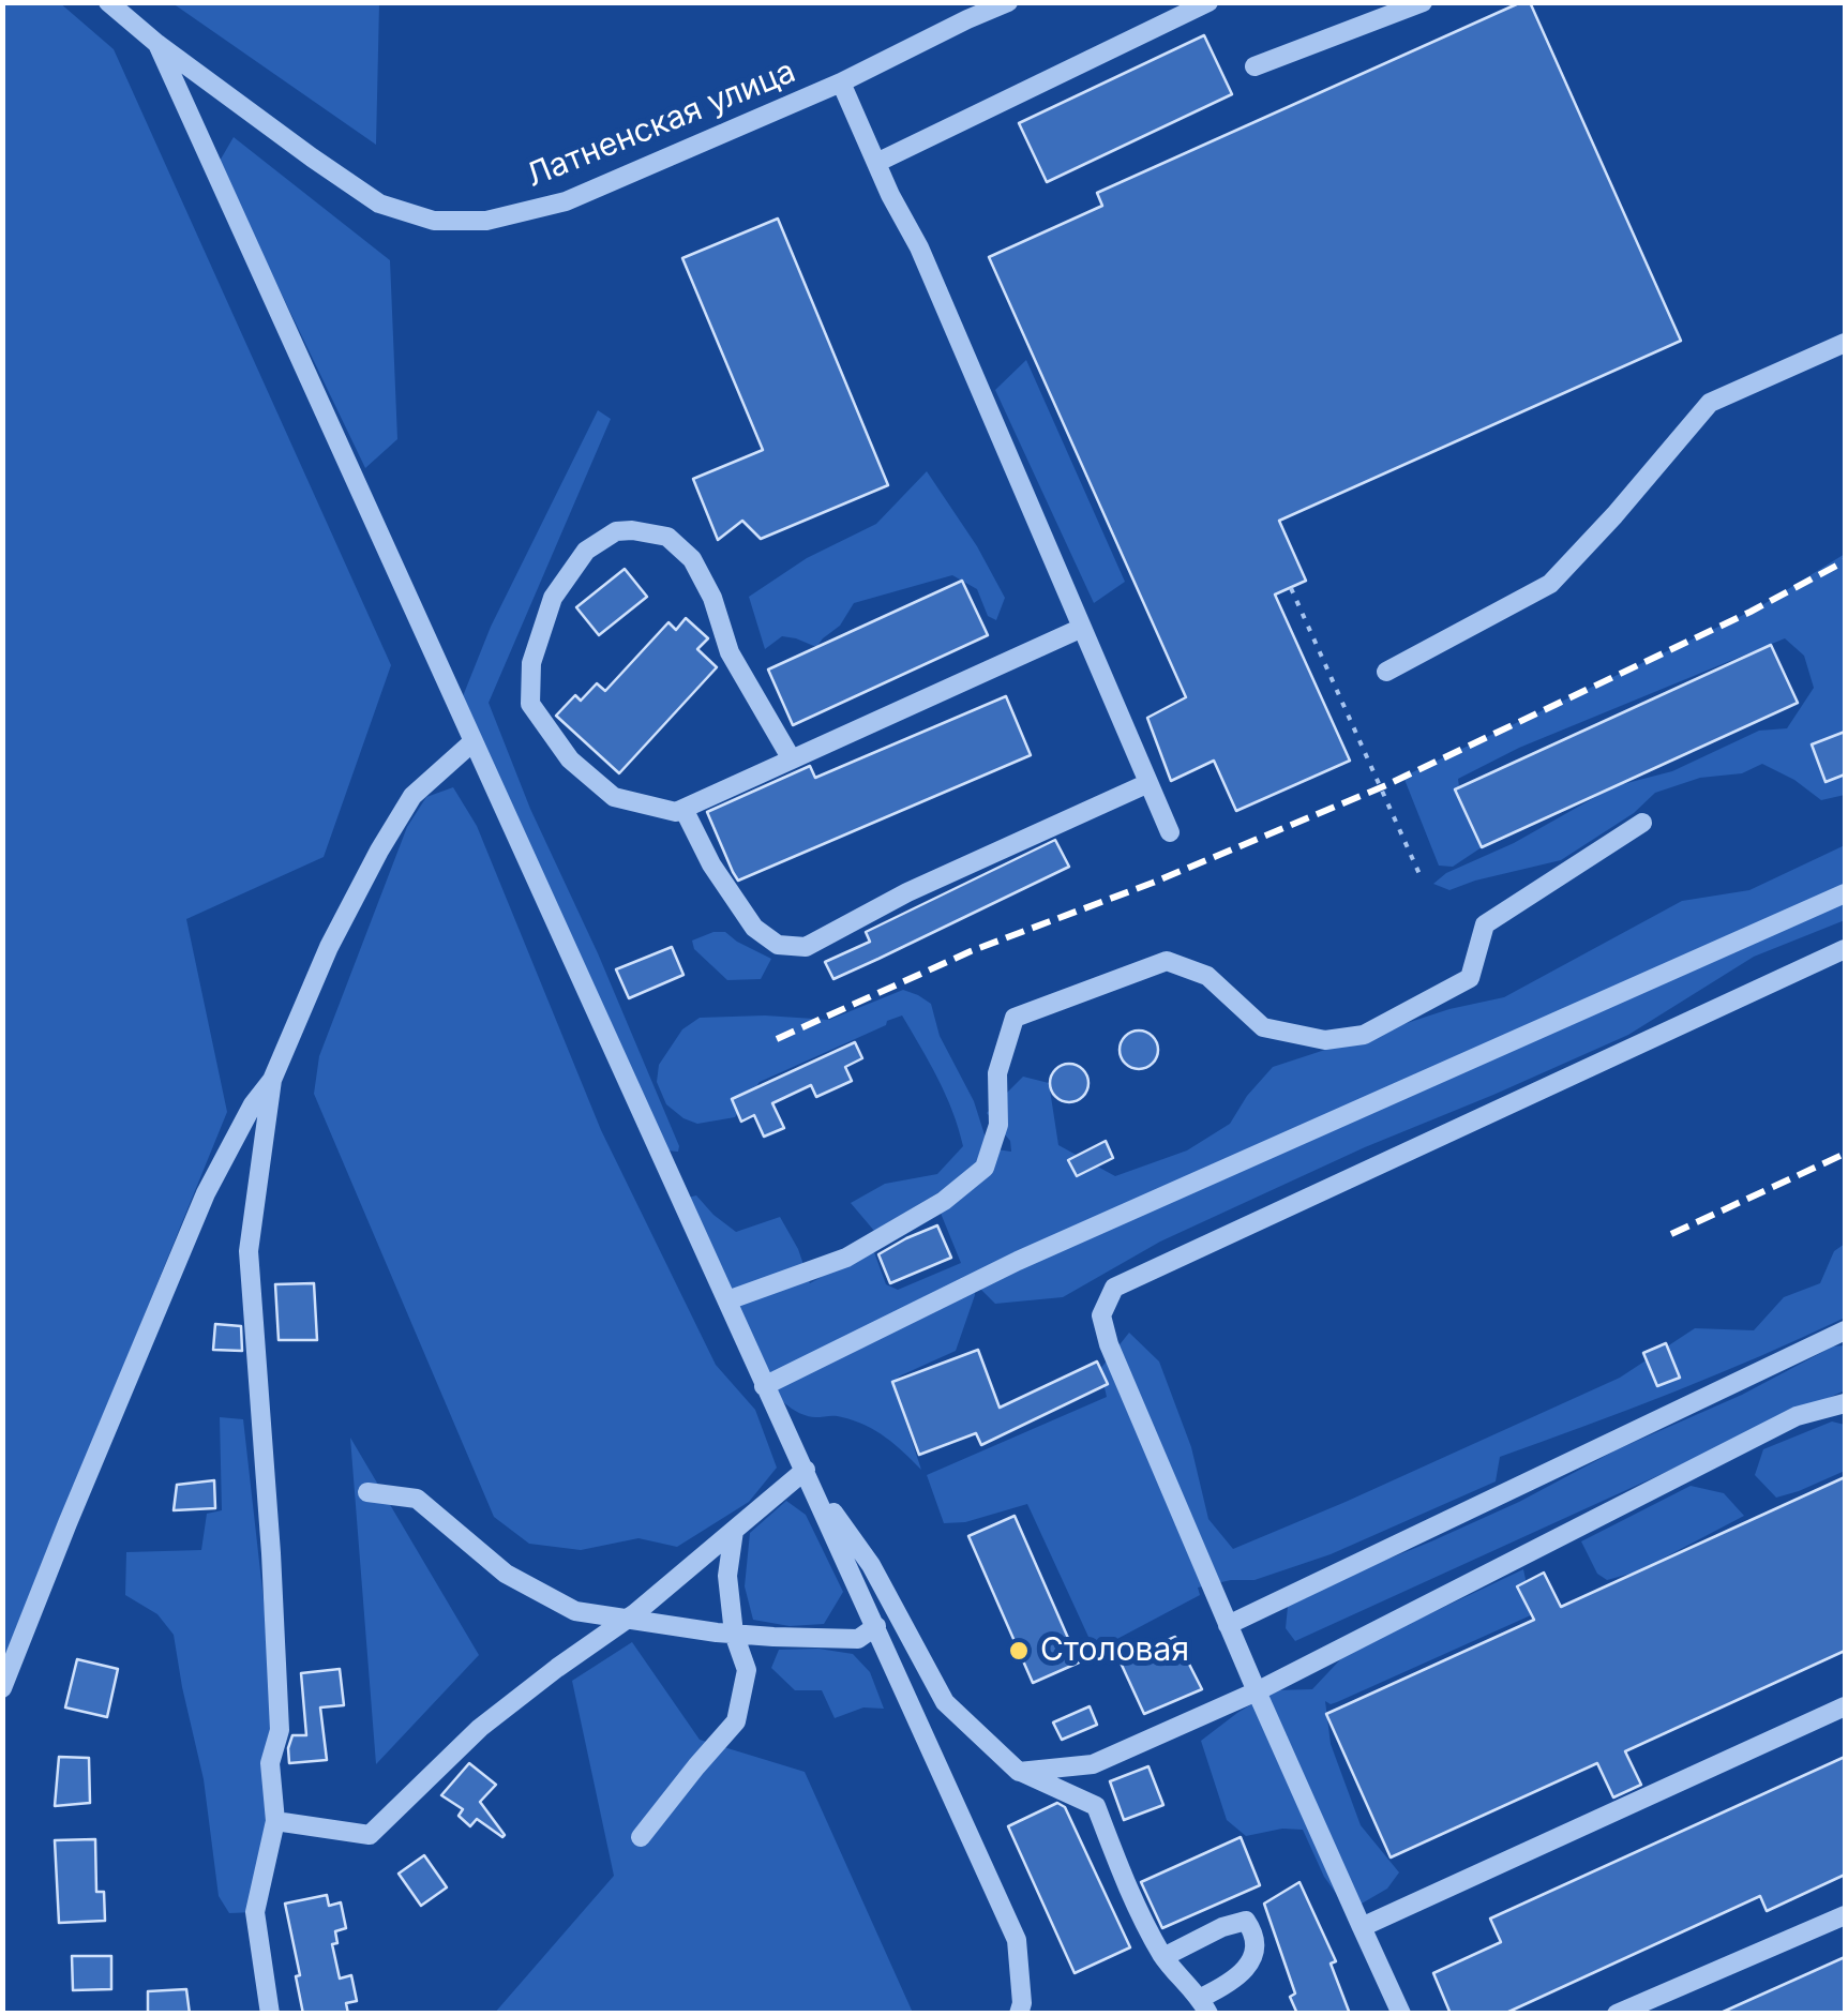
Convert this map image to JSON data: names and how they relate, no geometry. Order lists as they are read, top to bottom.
{
  "streets": {
    "street": ["Латненская улица"]
  },
  "places": ["Столовая"]
}
